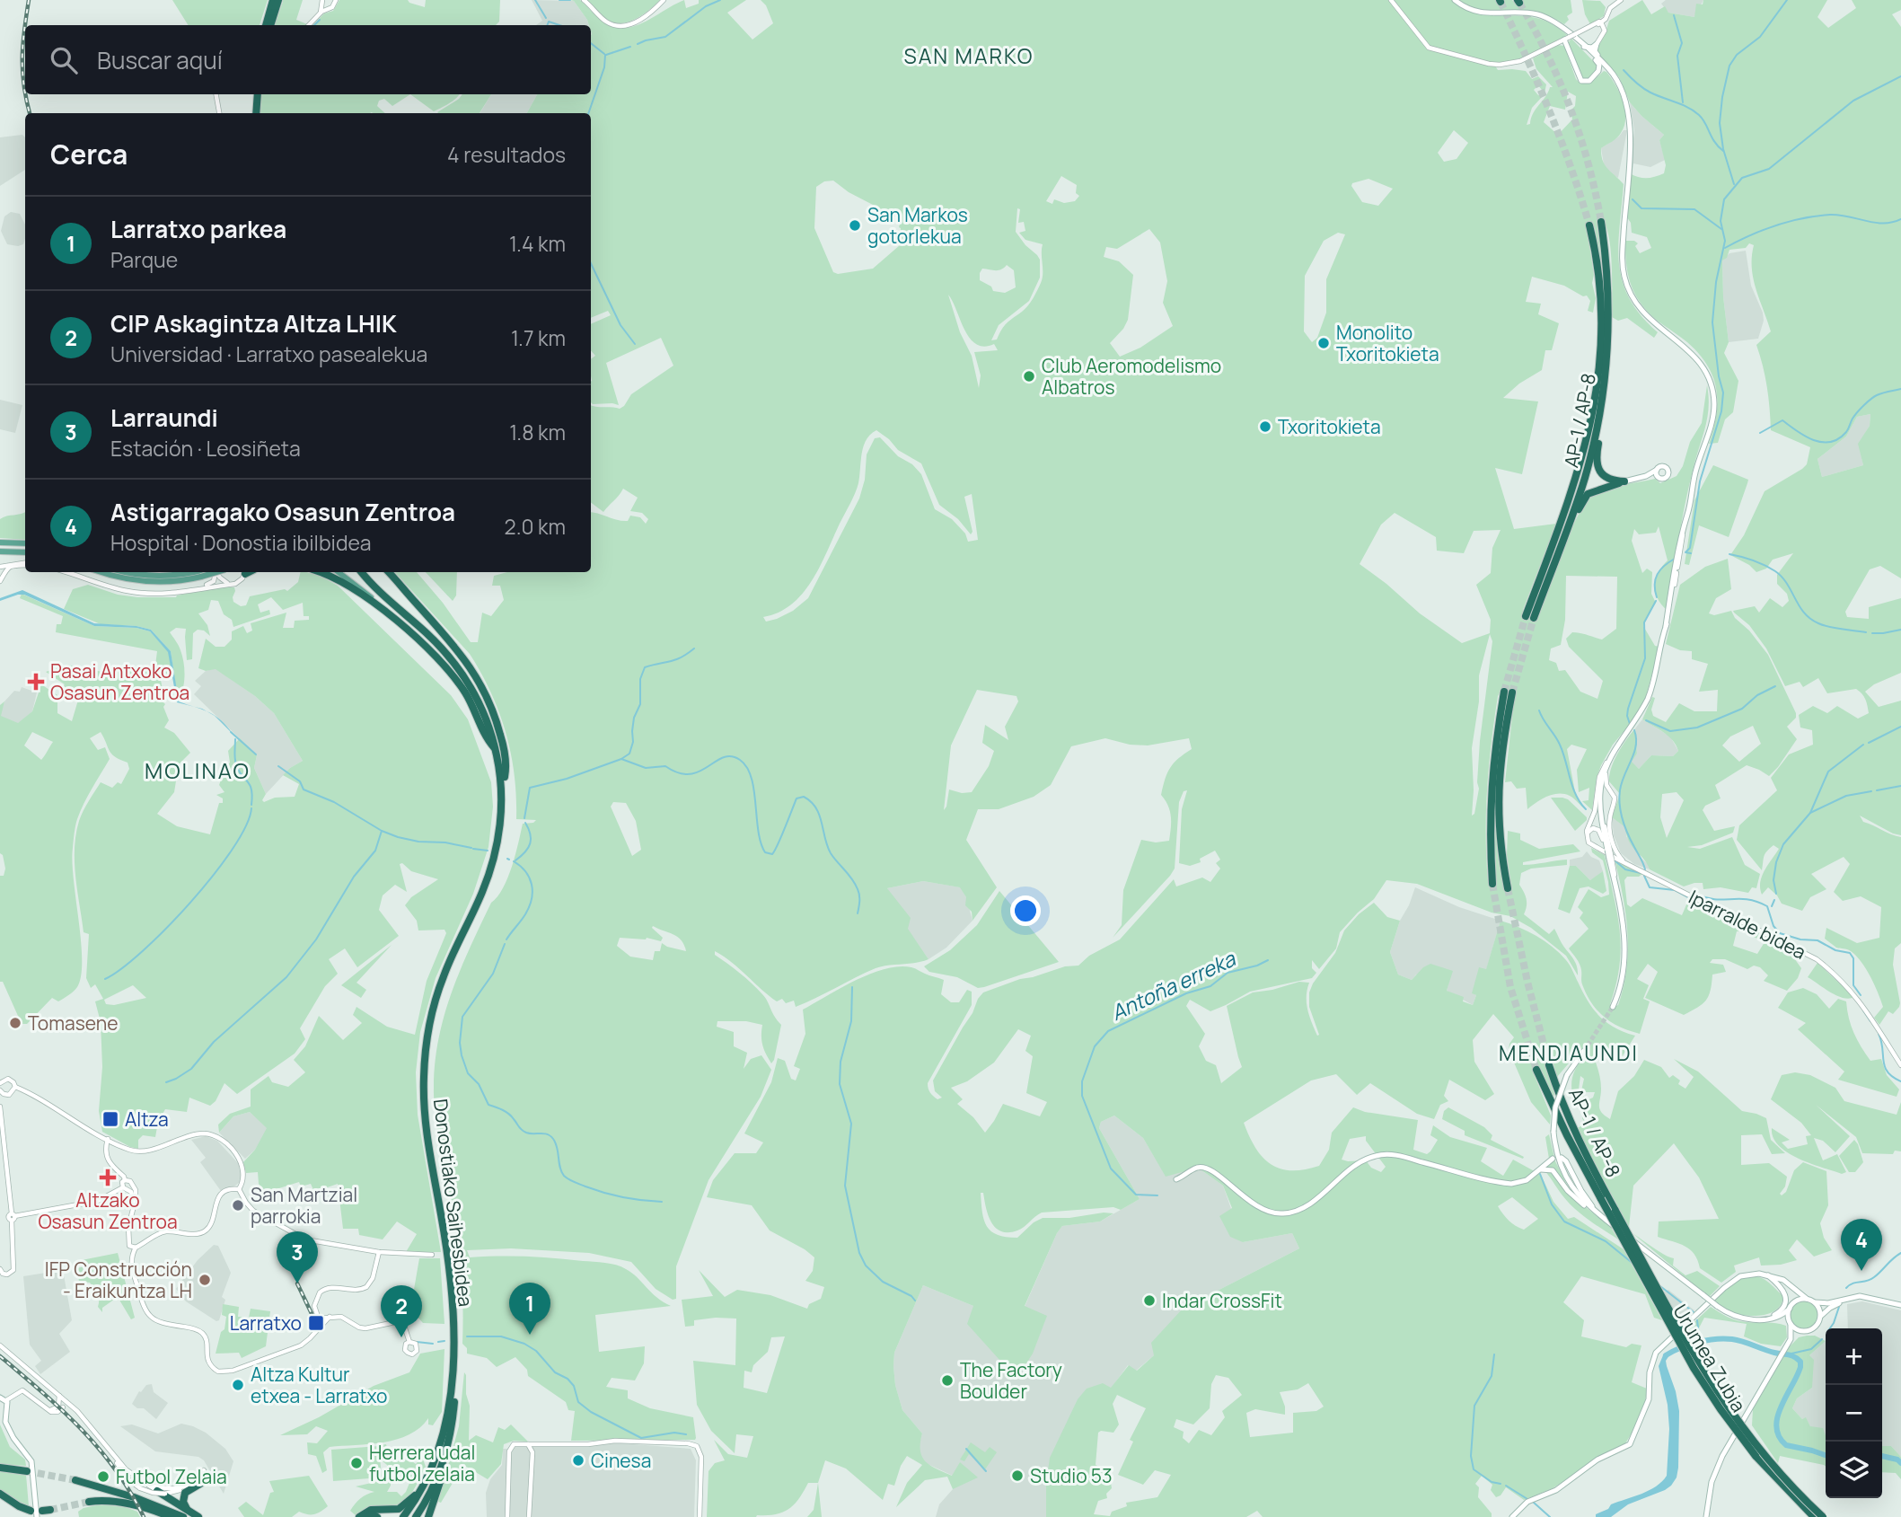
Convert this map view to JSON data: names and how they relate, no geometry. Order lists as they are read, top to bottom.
{
  "streets": {
    "highway": ["AP-1 / AP-8", "Donostiako Saihesbidea", "Urumea Zubia"],
    "street": ["Iparralde bidea"]
  },
  "crossings": [
    ["AP-1 / AP-8", "Urumea Zubia"]
  ],
  "districts": ["SAN MARKO", "MOLINAO", "MENDIAUNDI"],
  "water": ["Antoña erreka"],
  "places": {
    "other": [
      "San Markos gotorlekua",
      "Monolito Txoritokieta",
      "Club Aeromodelismo Albatros",
      "Txoritokieta",
      "Tomasene",
      "San Martzial parrokia",
      "IFP Construcción - Eraikuntza LH",
      "Indar CrossFit",
      "The Factory Boulder",
      "Altza Kultur etxea - Larratxo",
      "Cinesa",
      "Herrera udal futbol zelaia",
      "Studio 53",
      "Futbol Zelaia"
    ],
    "health": ["Pasai Antxoko Osasun Zentroa", "Altzako Osasun Zentroa"],
    "transit": ["Altza", "Larratxo"]
  },
  "page": {
    "search": "Buscar aquí",
    "heading": ["Cerca", "4 resultados"],
    "list": [
      {
        "mark": "1",
        "name": "Larratxo parkea",
        "note": "Parque",
        "value": "1.4 km"
      },
      {
        "mark": "2",
        "name": "CIP Askagintza Altza LHIK",
        "note": "Universidad · Larratxo pasealekua",
        "value": "1.7 km"
      },
      {
        "mark": "3",
        "name": "Larraundi",
        "note": "Estación · Leosiñeta",
        "value": "1.8 km"
      },
      {
        "mark": "4",
        "name": "Astigarragako Osasun Zentroa",
        "note": "Hospital · Donostia ibilbidea",
        "value": "2.0 km"
      }
    ],
    "pins": [
      "4",
      "3",
      "1",
      "2"
    ],
    "map_buttons": ["+", "−"]
  }
}
